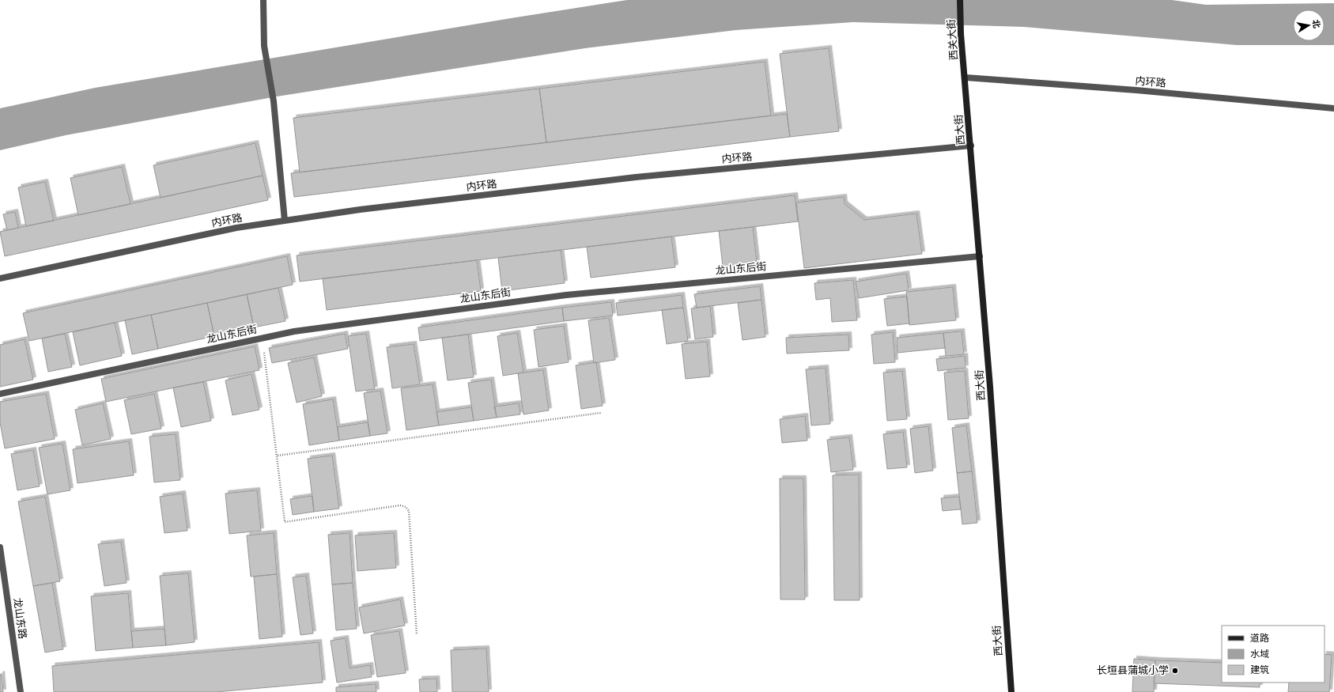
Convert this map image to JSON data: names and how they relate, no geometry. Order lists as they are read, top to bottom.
{
  "streets": {
    "main road": ["西关大街", "西大街"],
    "street": ["内环路", "龙山东后街", "龙山东路"]
  },
  "crossings": [
    ["西关大街", "内环路"],
    ["西关大街", "西大街"],
    ["内环路", "西大街"],
    ["西大街", "龙山东后街"]
  ],
  "places": ["长垣县蒲城小学"],
  "legend": ["道路", "水域", "建筑"],
  "north": "right"
}
